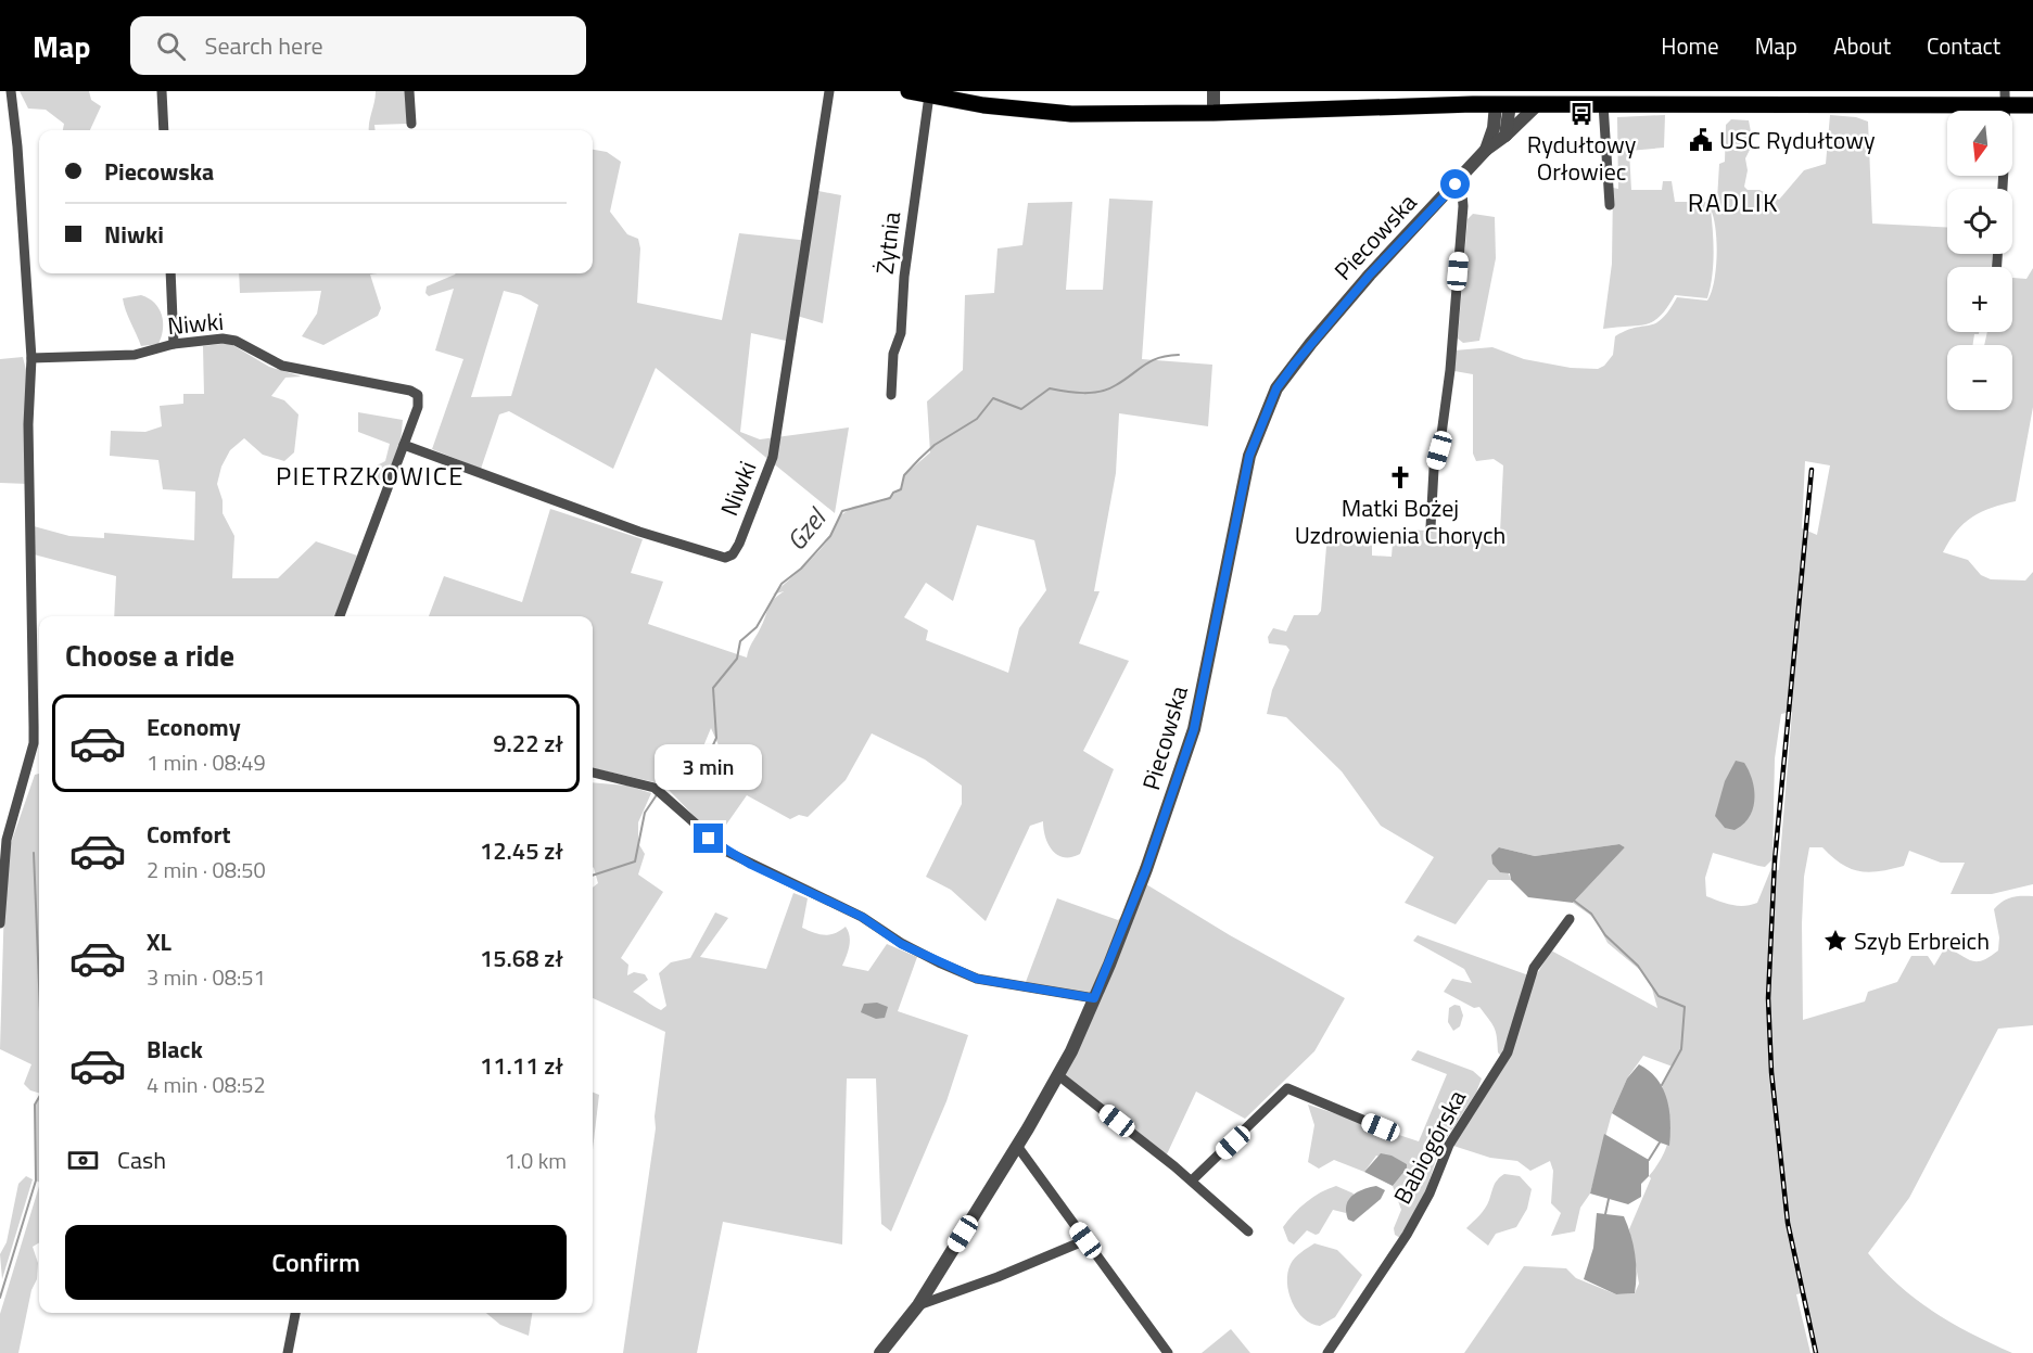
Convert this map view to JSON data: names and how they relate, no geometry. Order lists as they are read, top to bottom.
{
  "streets": {
    "street": [
      "Piecowska",
      "Żytnia",
      "Niwki",
      "Babiogórska"
    ]
  },
  "districts": ["RADLIK", "PIETRZKOWICE"],
  "water": ["Gzel"],
  "places": {
    "bus stop": ["Rydułtowy Orłowiec"],
    "public building": ["USC Rydułtowy"],
    "church": ["Matki Bożej Uzdrowienia Chorych"],
    "place": ["Szyb Erbreich"]
  },
  "north": "bottom",
  "page": {
    "header": "Map",
    "search": "Search here",
    "nav": [
      "Home",
      "Map",
      "About",
      "Contact"
    ],
    "map_buttons": ["+", "−"],
    "banner": ["Piecowska", "Niwki"],
    "heading": "Choose a ride",
    "list": [
      {
        "name": "Economy",
        "note": "1 min · 08:49",
        "value": "9.22 zł"
      },
      {
        "name": "Comfort",
        "note": "2 min · 08:50",
        "value": "12.45 zł"
      },
      {
        "name": "XL",
        "note": "3 min · 08:51",
        "value": "15.68 zł"
      },
      {
        "name": "Black",
        "note": "4 min · 08:52",
        "value": "11.11 zł"
      }
    ],
    "bubble": "3 min",
    "pay": ["Cash", "1.0 km"],
    "buttons": "Confirm"
  }
}
